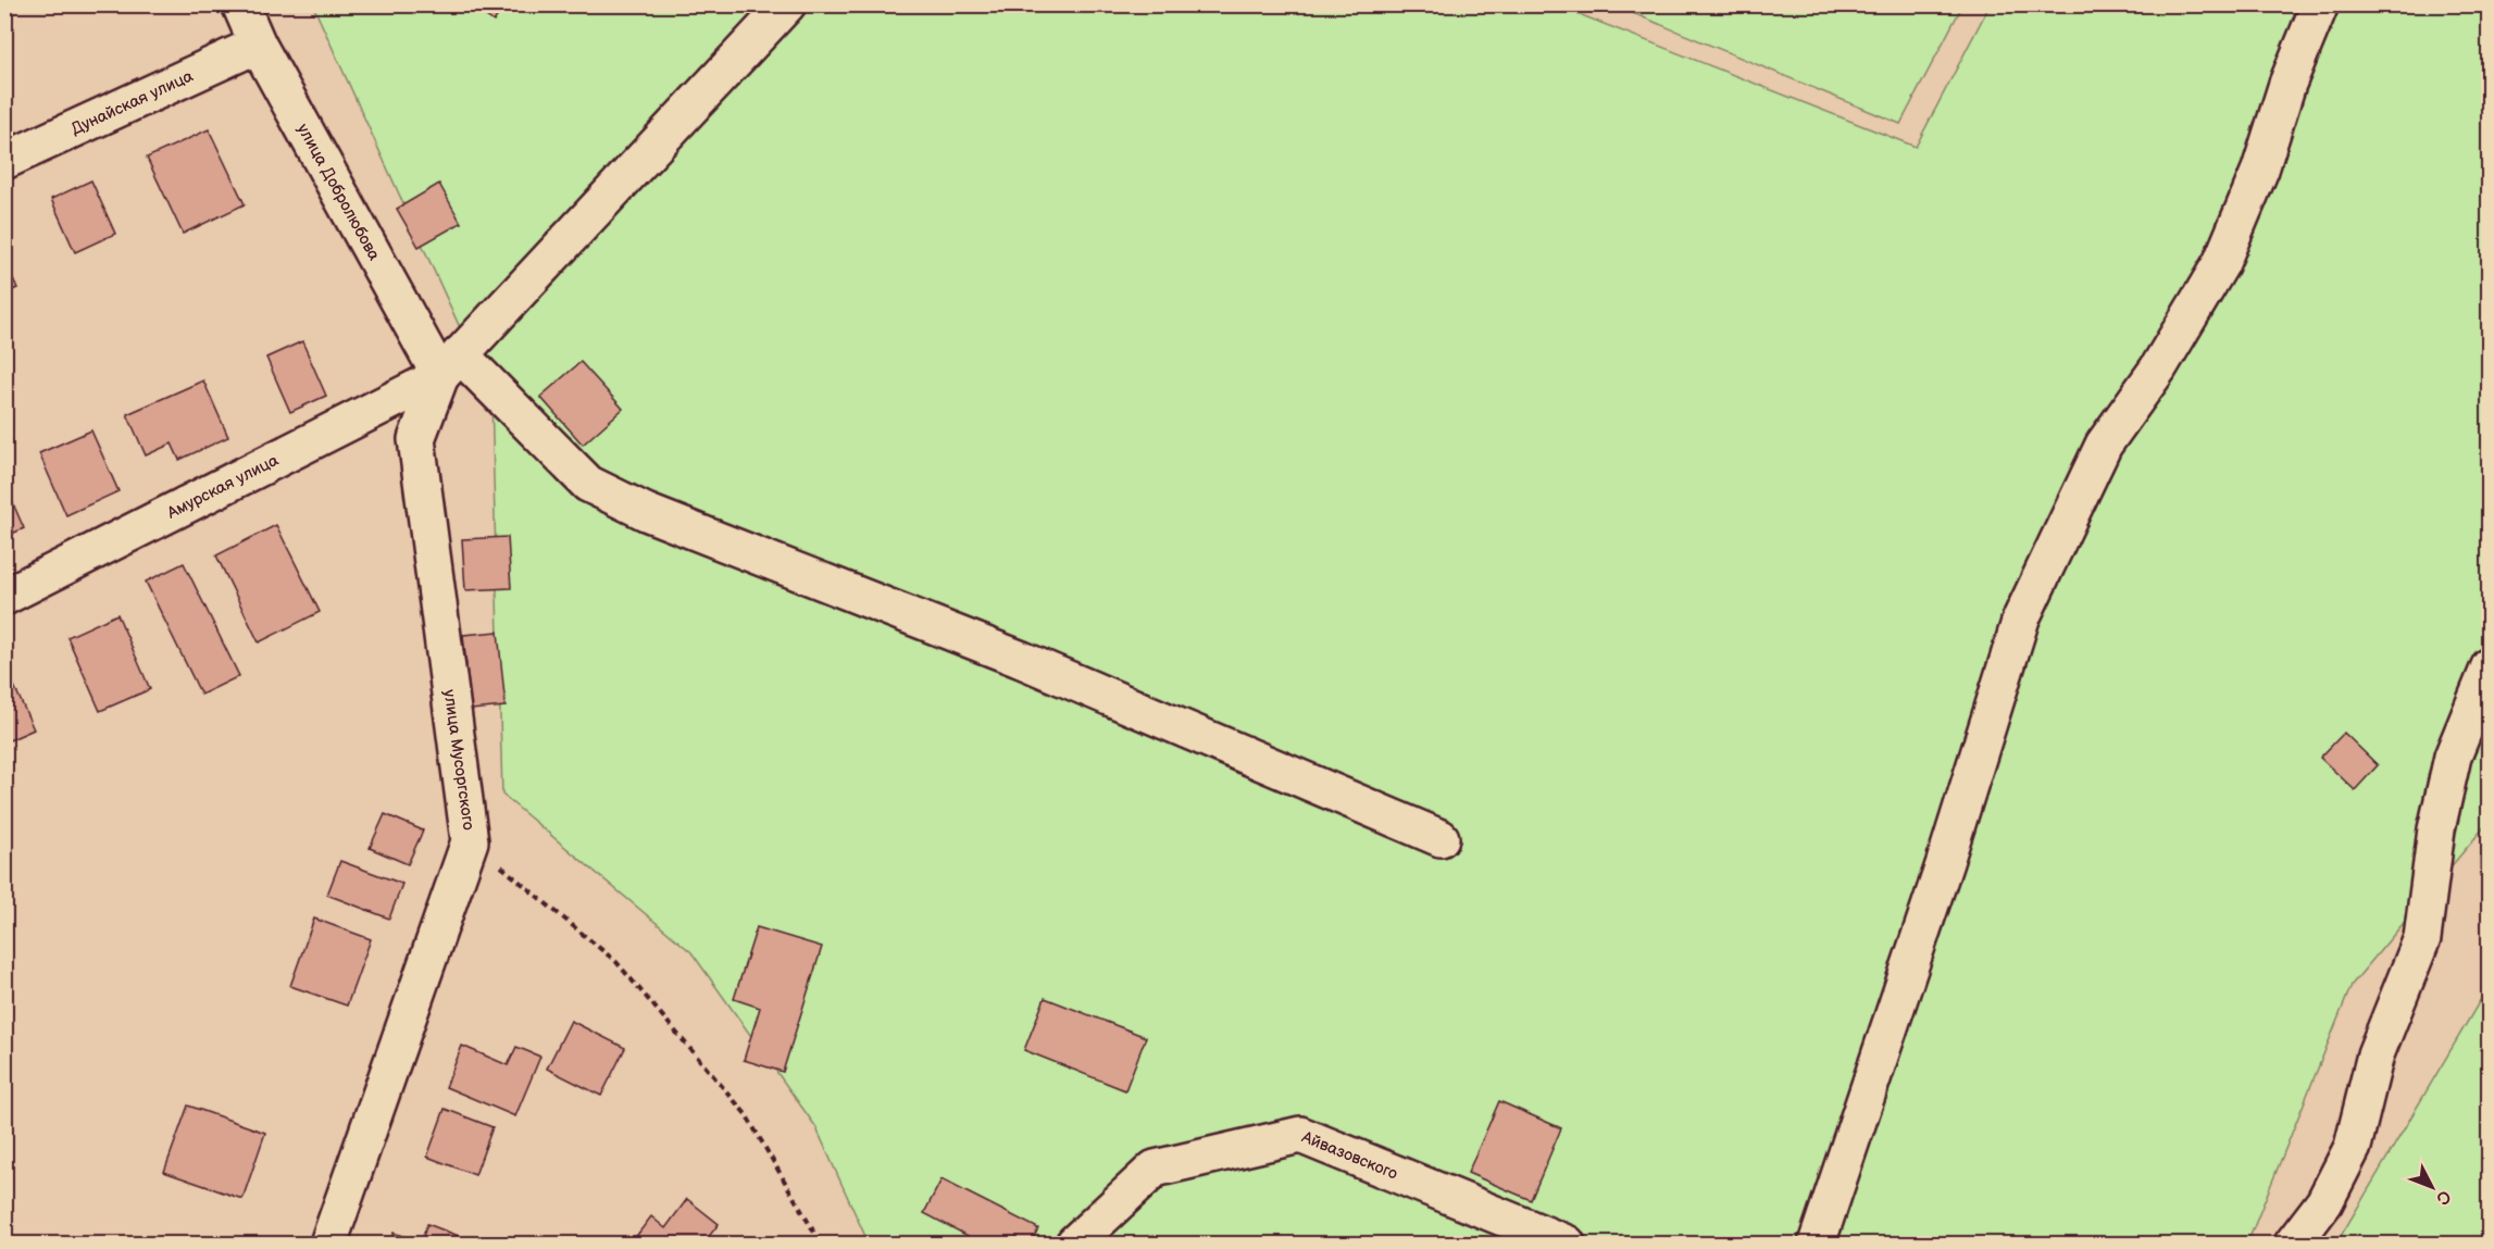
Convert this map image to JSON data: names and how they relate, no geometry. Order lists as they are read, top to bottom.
{
  "streets": {
    "street": [
      "Дунайская улица",
      "улица Добролюбова",
      "Амурская улица",
      "улица Мусоргского",
      "Айвазовского"
    ]
  },
  "crossings": [
    ["Дунайская улица", "улица Добролюбова"],
    ["улица Добролюбова", "Амурская улица"],
    ["улица Добролюбова", "улица Мусоргского"],
    ["Амурская улица", "улица Мусоргского"]
  ],
  "north": "bottom right"
}
